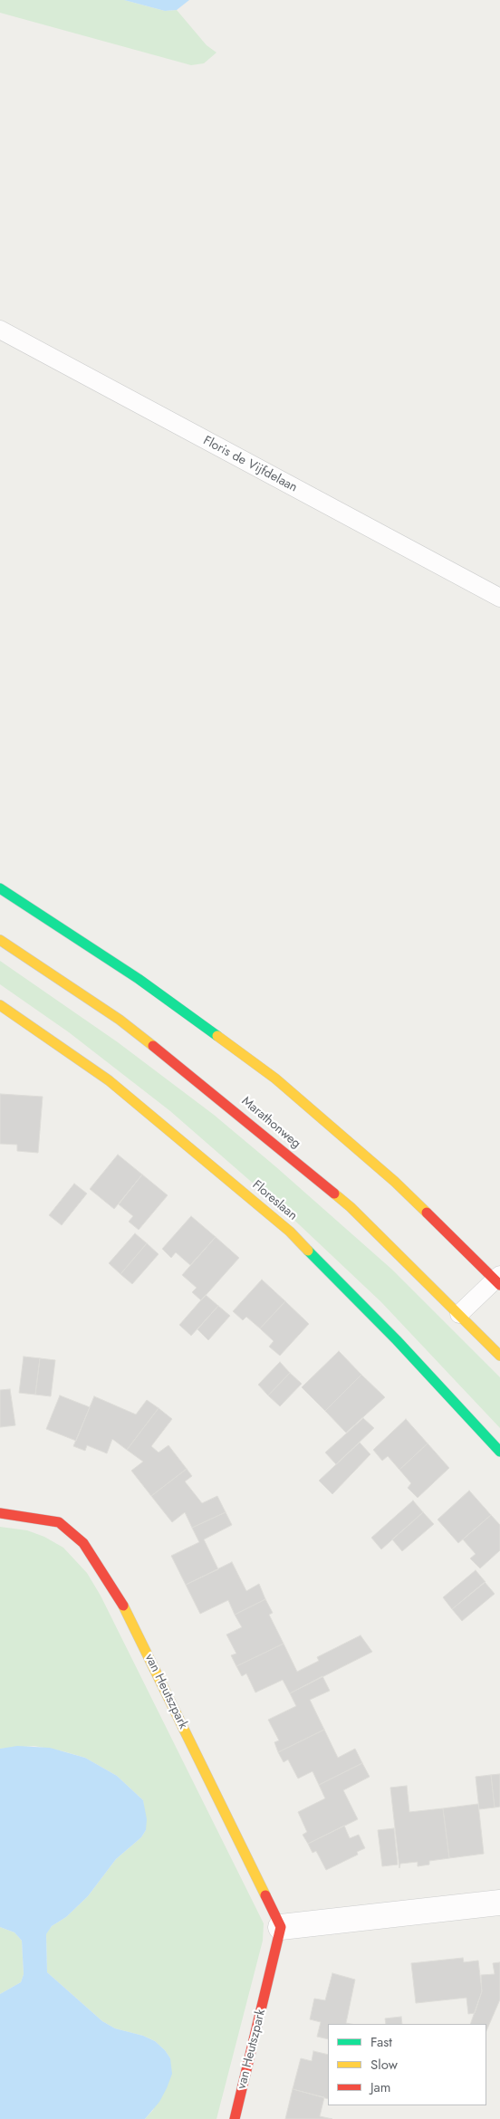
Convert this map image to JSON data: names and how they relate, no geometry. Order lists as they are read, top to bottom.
{
  "streets": {
    "street": ["Marathonweg", "Floreslaan", "van Heutszpark"],
    "lane": ["Floris de Vijfdelaan"]
  },
  "legend": ["Fast", "Slow", "Jam"]
}
